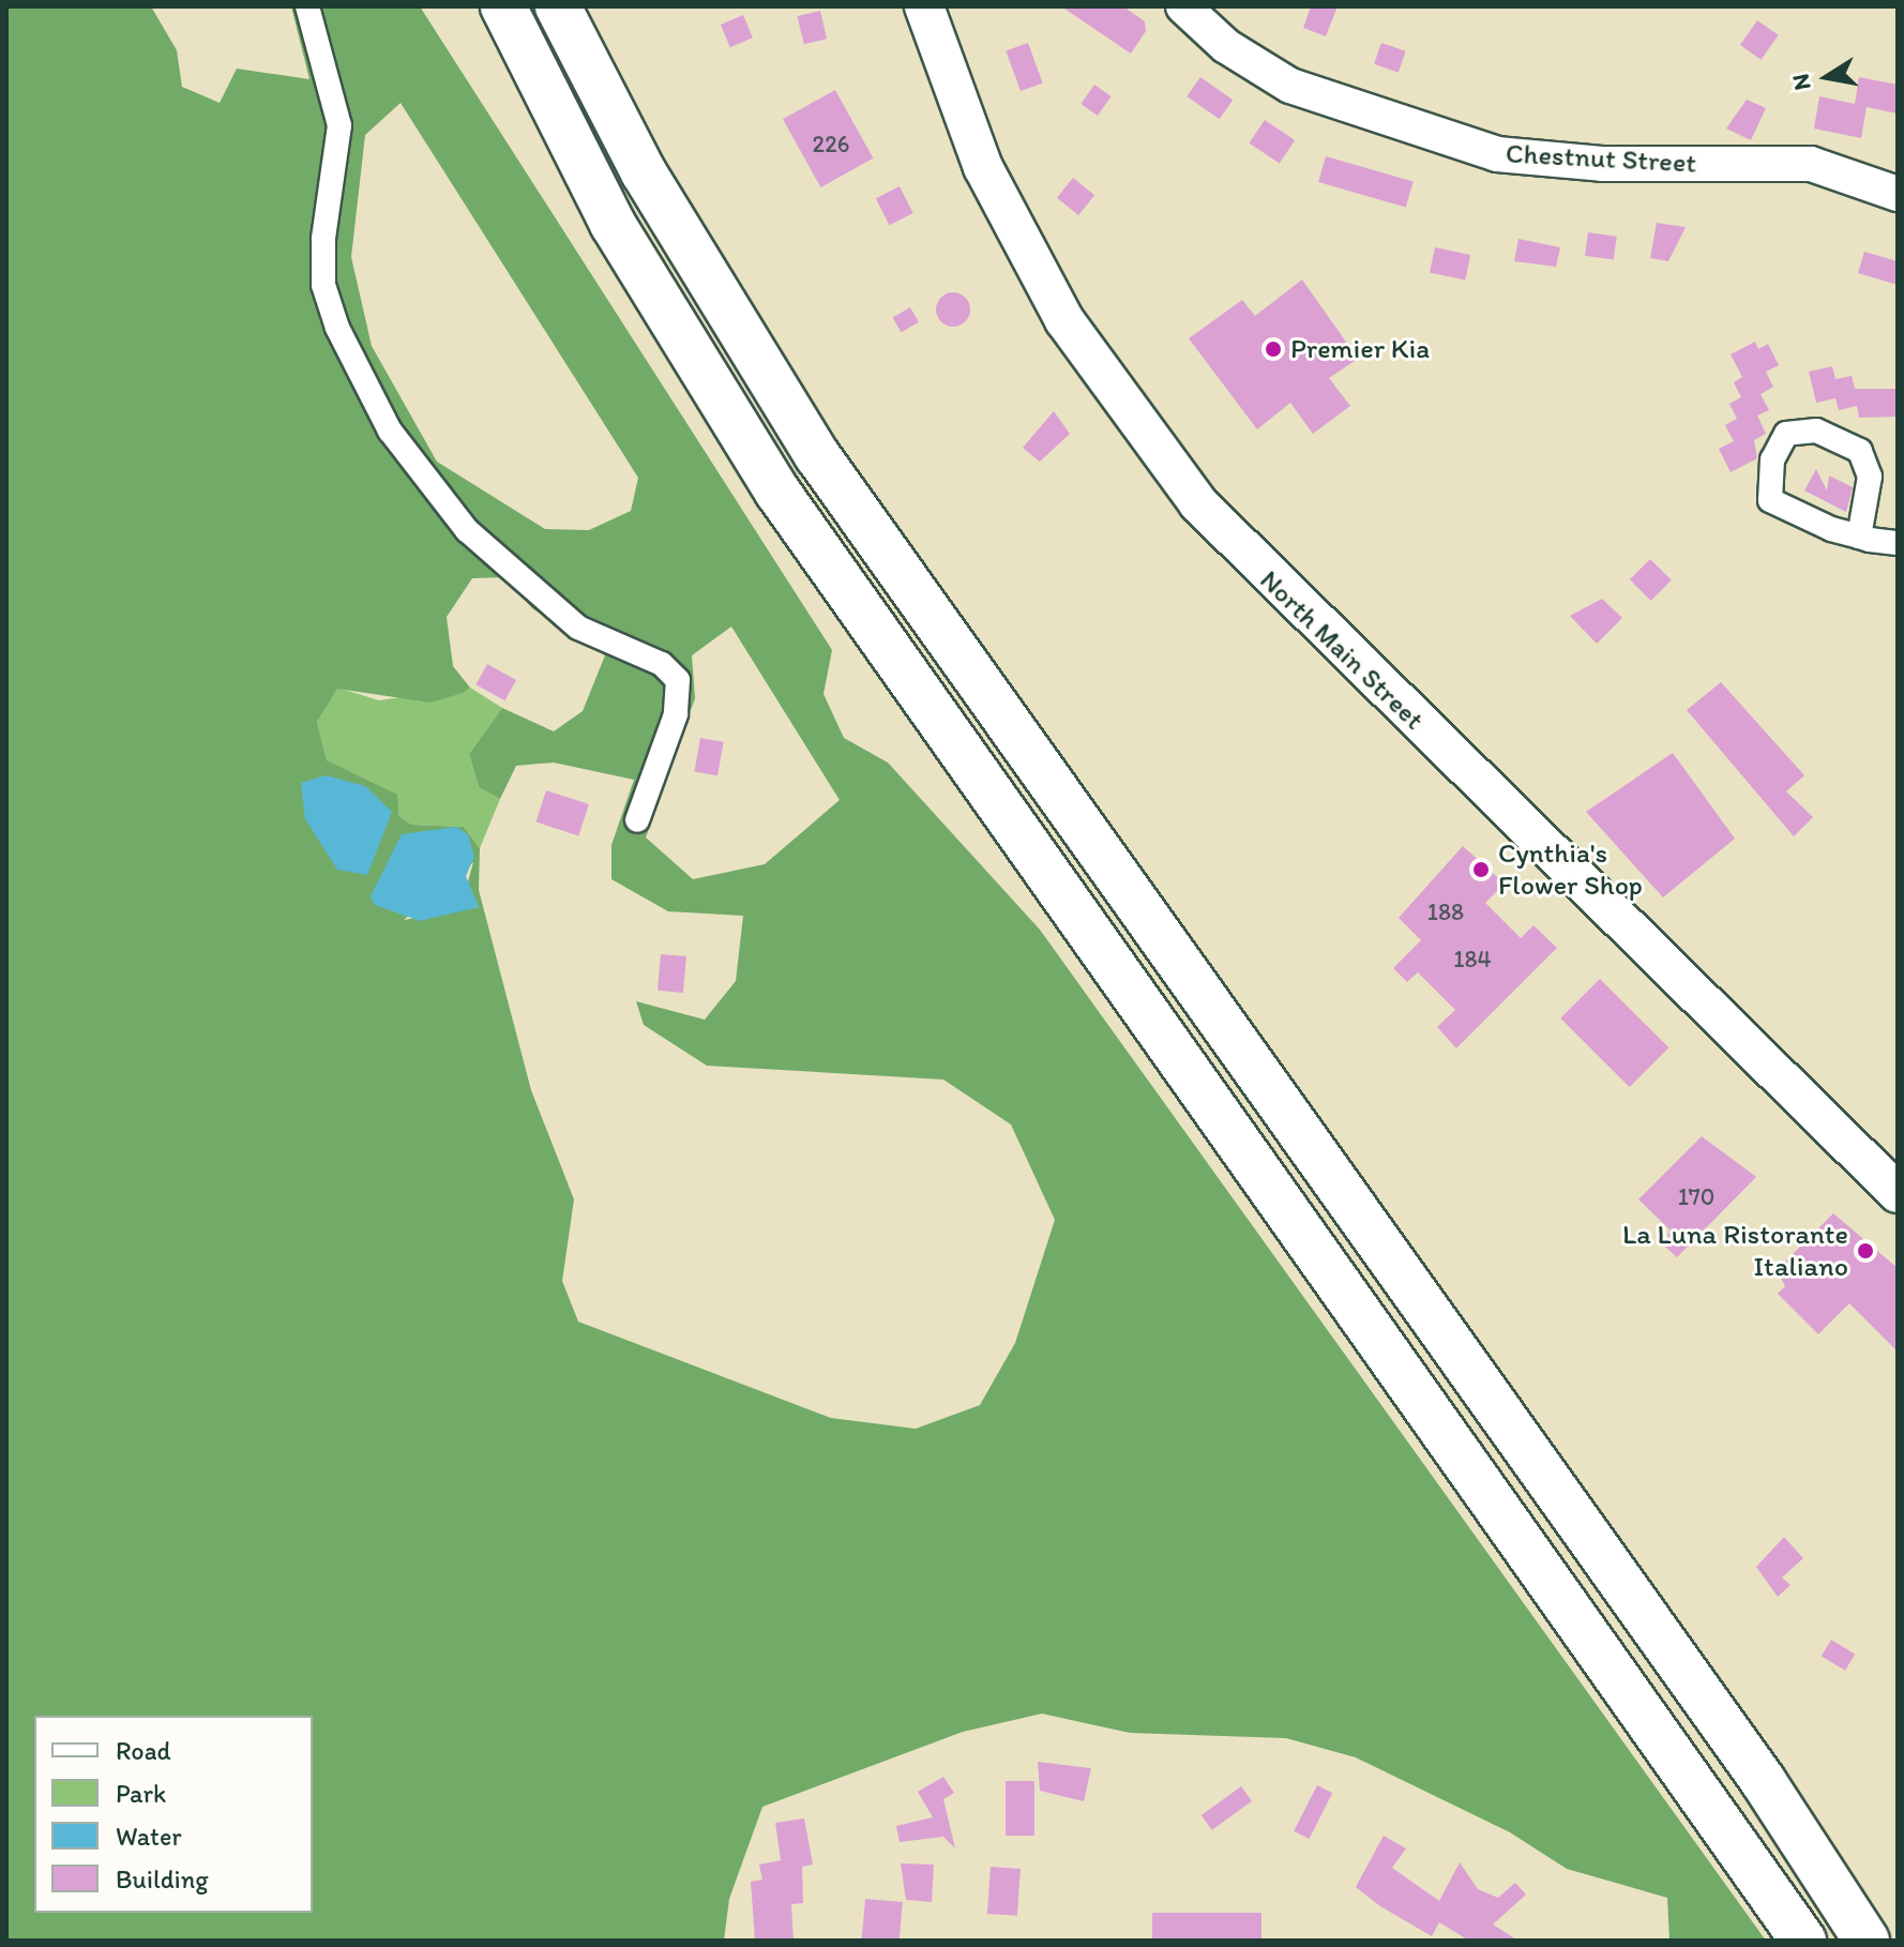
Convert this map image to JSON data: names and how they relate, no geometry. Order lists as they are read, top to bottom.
{
  "streets": {
    "main road": ["North Main Street"],
    "street": ["Chestnut Street"]
  },
  "places": ["Premier Kia", "Cynthia's Flower Shop", "La Luna Ristorante Italiano"],
  "house_numbers": [
    "226",
    "188",
    "184",
    "170"
  ],
  "legend": [
    "Road",
    "Park",
    "Water",
    "Building"
  ],
  "north": "left"
}
